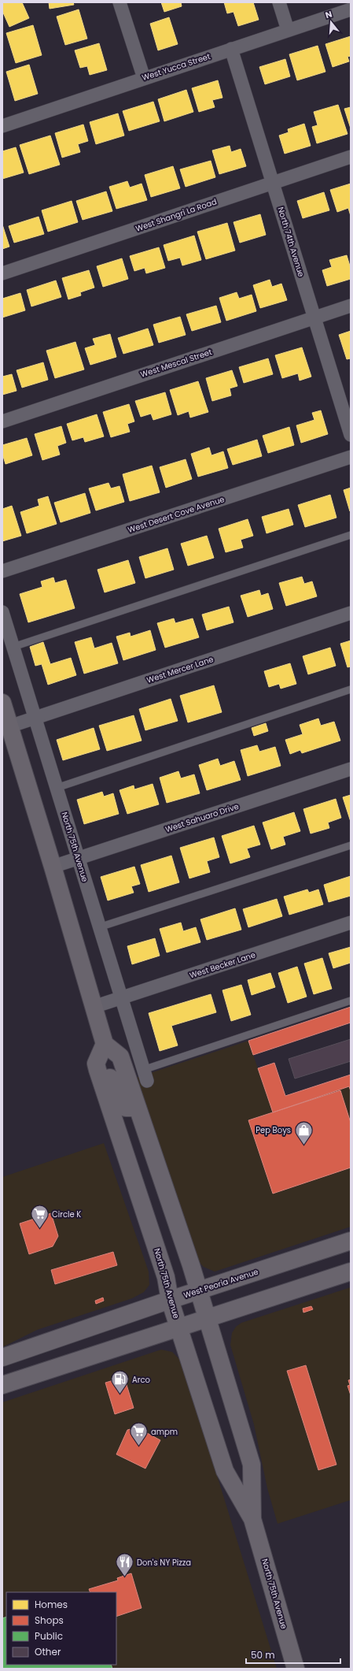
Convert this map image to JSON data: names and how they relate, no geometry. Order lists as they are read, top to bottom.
{
  "streets": {
    "main road": ["North 75th Avenue", "West Peoria Avenue"],
    "street": [
      "West Yucca Street",
      "West Shangri La Road",
      "North 74th Avenue",
      "West Mescal Street",
      "West Desert Cove Avenue",
      "West Mercer Lane",
      "West Sahuaro Drive",
      "West Becker Lane"
    ]
  },
  "crossings": [
    ["West Yucca Street", "North 74th Avenue"],
    ["West Shangri La Road", "North 74th Avenue"],
    ["North 74th Avenue", "West Mescal Street"],
    ["West Mercer Lane", "North 75th Avenue"],
    ["West Sahuaro Drive", "North 75th Avenue"],
    ["North 75th Avenue", "West Becker Lane"],
    ["North 75th Avenue", "West Peoria Avenue"]
  ],
  "places": {
    "shop": ["Pep Boys"],
    "supermarket": ["Circle K", "ampm"],
    "fuel station": ["Arco"],
    "restaurant": ["Don's NY Pizza"]
  },
  "legend": [
    "Homes",
    "Shops",
    "Public",
    "Other"
  ],
  "scale_bar": "50 m",
  "north": "top"
}
